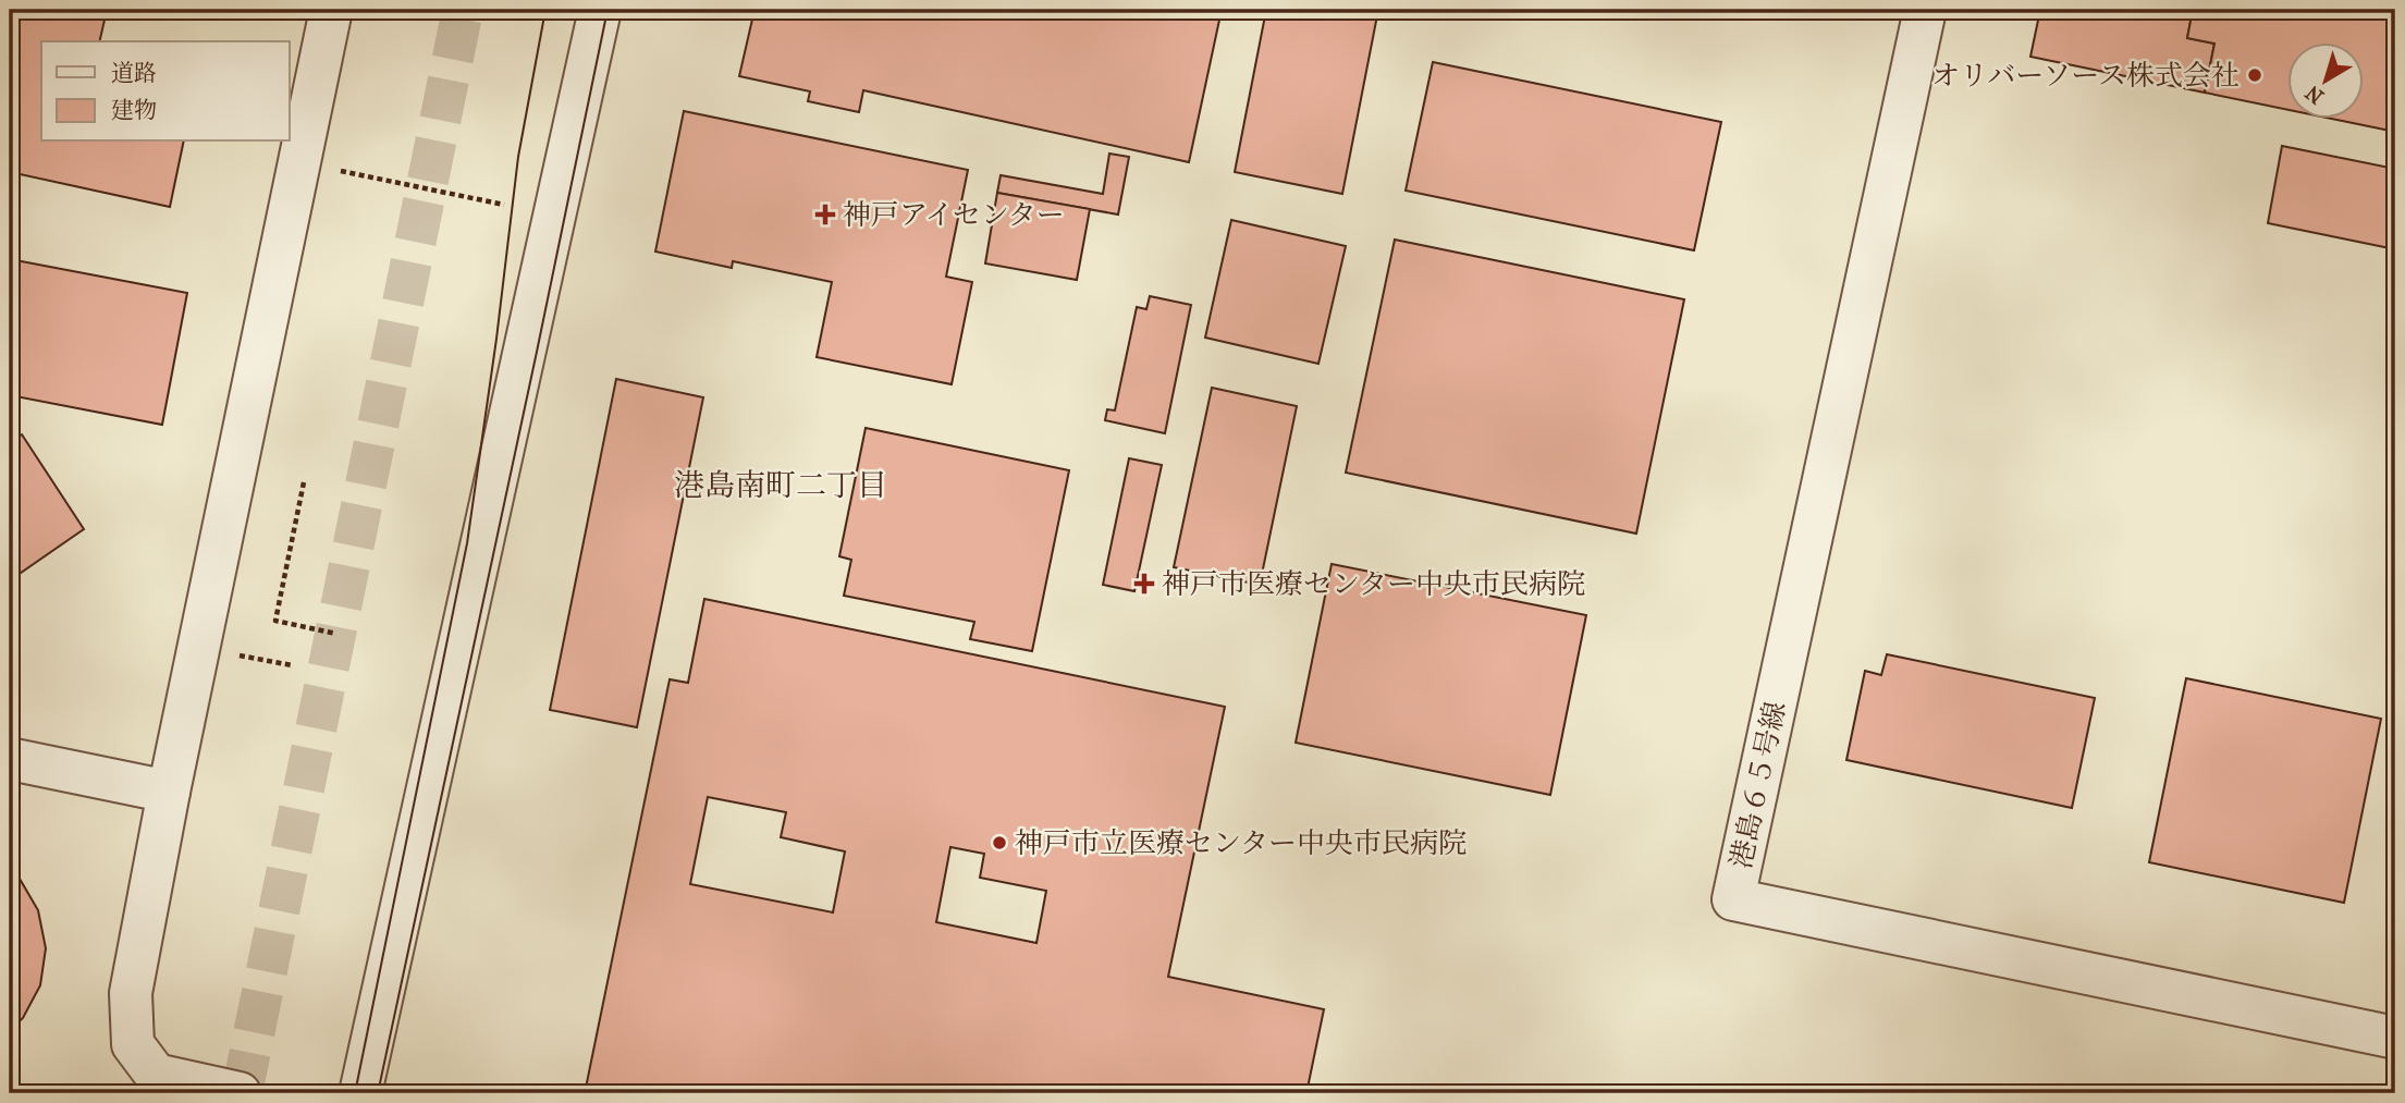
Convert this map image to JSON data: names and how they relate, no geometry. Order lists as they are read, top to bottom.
{
  "streets": {
    "street": ["港島６５号線"]
  },
  "districts": ["港島南町二丁目"],
  "places": {
    "other": ["オリバーソース株式会社", "神戸市立医療センター中央市民病院"],
    "health": ["神戸アイセンター", "神戸市医療センター中央市民病院"]
  },
  "legend": ["道路", "建物"],
  "north": "bottom left"
}
